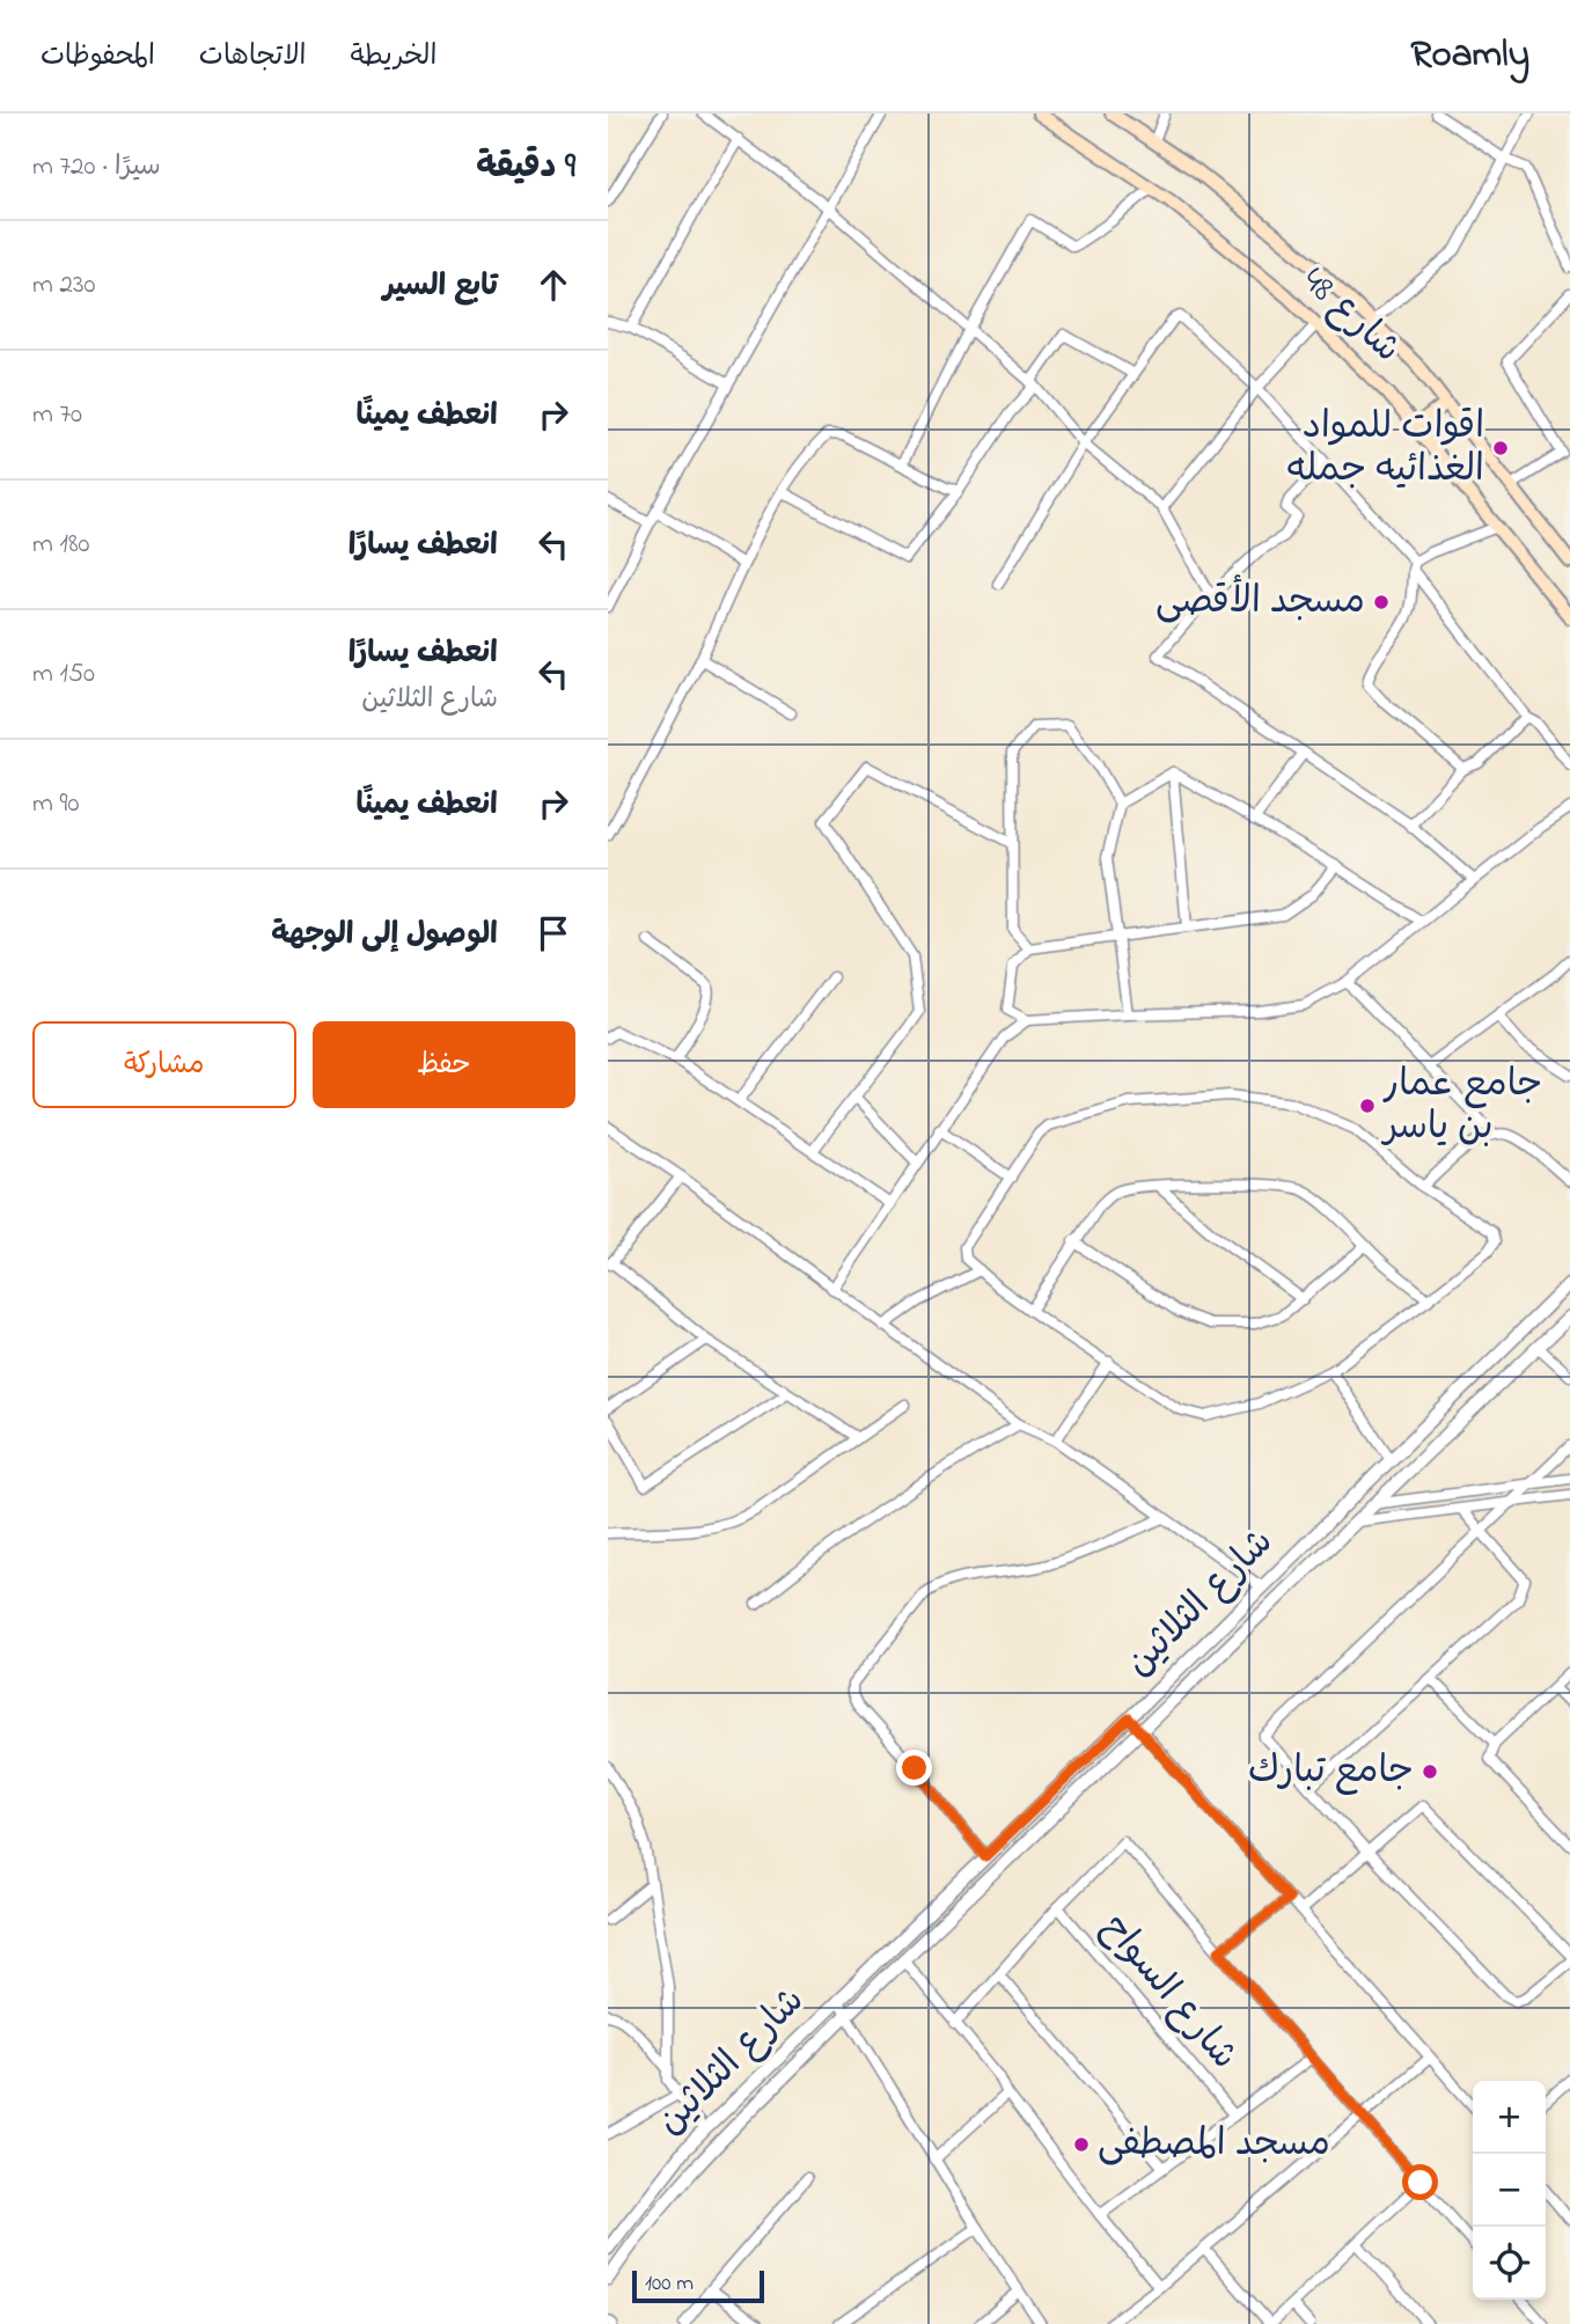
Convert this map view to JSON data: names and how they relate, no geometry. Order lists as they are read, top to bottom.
{
  "streets": {
    "main road": ["شارع 48"],
    "street": ["شارع الثلاثين", "شارع السواح"]
  },
  "places": [
    "اقوات للمواد الغذائيه جمله",
    "مسجد الأقصى",
    "جامع عمار بن ياسر",
    "جامع تبارك",
    "مسجد المصطفى"
  ],
  "scale_bar": "100 m",
  "page": {
    "header": "Roamly",
    "nav": ["الخريطة", "الاتجاهات", "المحفوظات"],
    "heading": ["9 دقيقة", "سيرًا · 720 m"],
    "list": [
      ["تابع السير", "230 m"],
      ["انعطف يمينًا", "70 m"],
      ["انعطف يسارًا", "180 m"],
      ["انعطف يسارًا", "شارع الثلاثين", "150 m"],
      ["انعطف يمينًا", "90 m"],
      "الوصول إلى الوجهة"
    ],
    "buttons": ["حفظ", "مشاركة"],
    "map_buttons": ["+", "−"],
    "scale": "100 m"
  }
}
